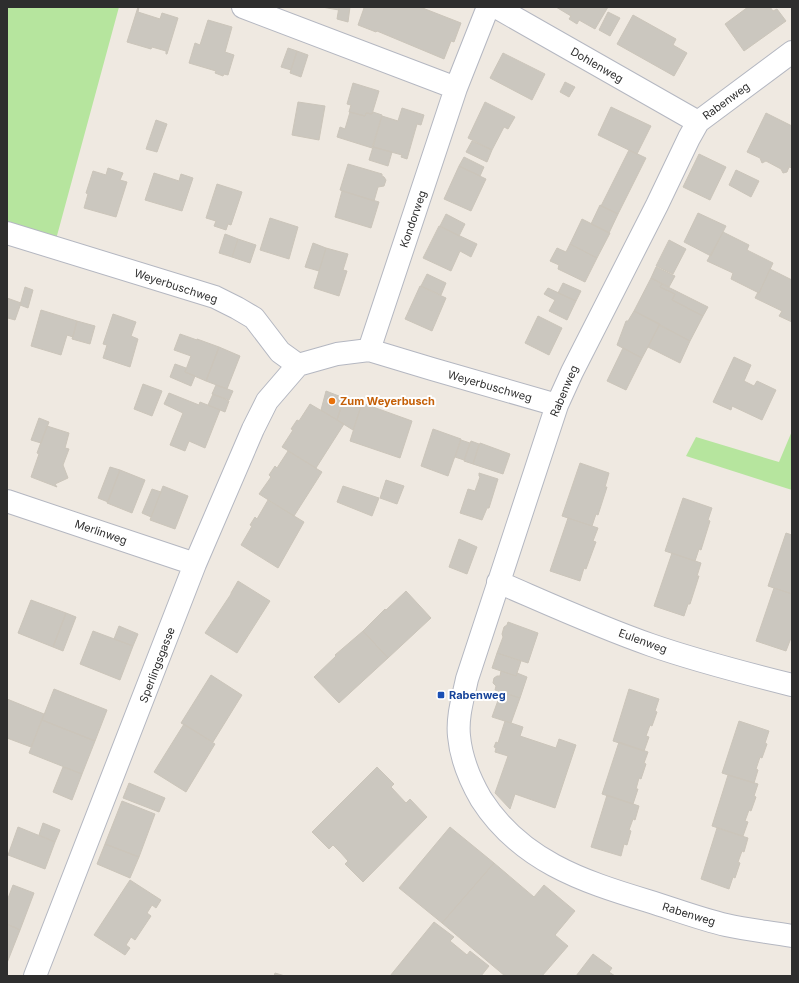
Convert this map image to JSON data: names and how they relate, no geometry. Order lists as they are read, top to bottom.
{
  "streets": {
    "street": [
      "Dohlenweg",
      "Rabenweg",
      "Kondorweg",
      "Weyerbuschweg",
      "Merlinweg",
      "Eulenweg",
      "Sperlingsgasse"
    ]
  },
  "crossings": [
    ["Dohlenweg", "Rabenweg"],
    ["Rabenweg", "Weyerbuschweg"],
    ["Rabenweg", "Eulenweg"],
    ["Kondorweg", "Weyerbuschweg"],
    ["Weyerbuschweg", "Sperlingsgasse"],
    ["Merlinweg", "Sperlingsgasse"]
  ],
  "places": {
    "other": ["Zum Weyerbusch"],
    "transit": ["Rabenweg"]
  }
}
